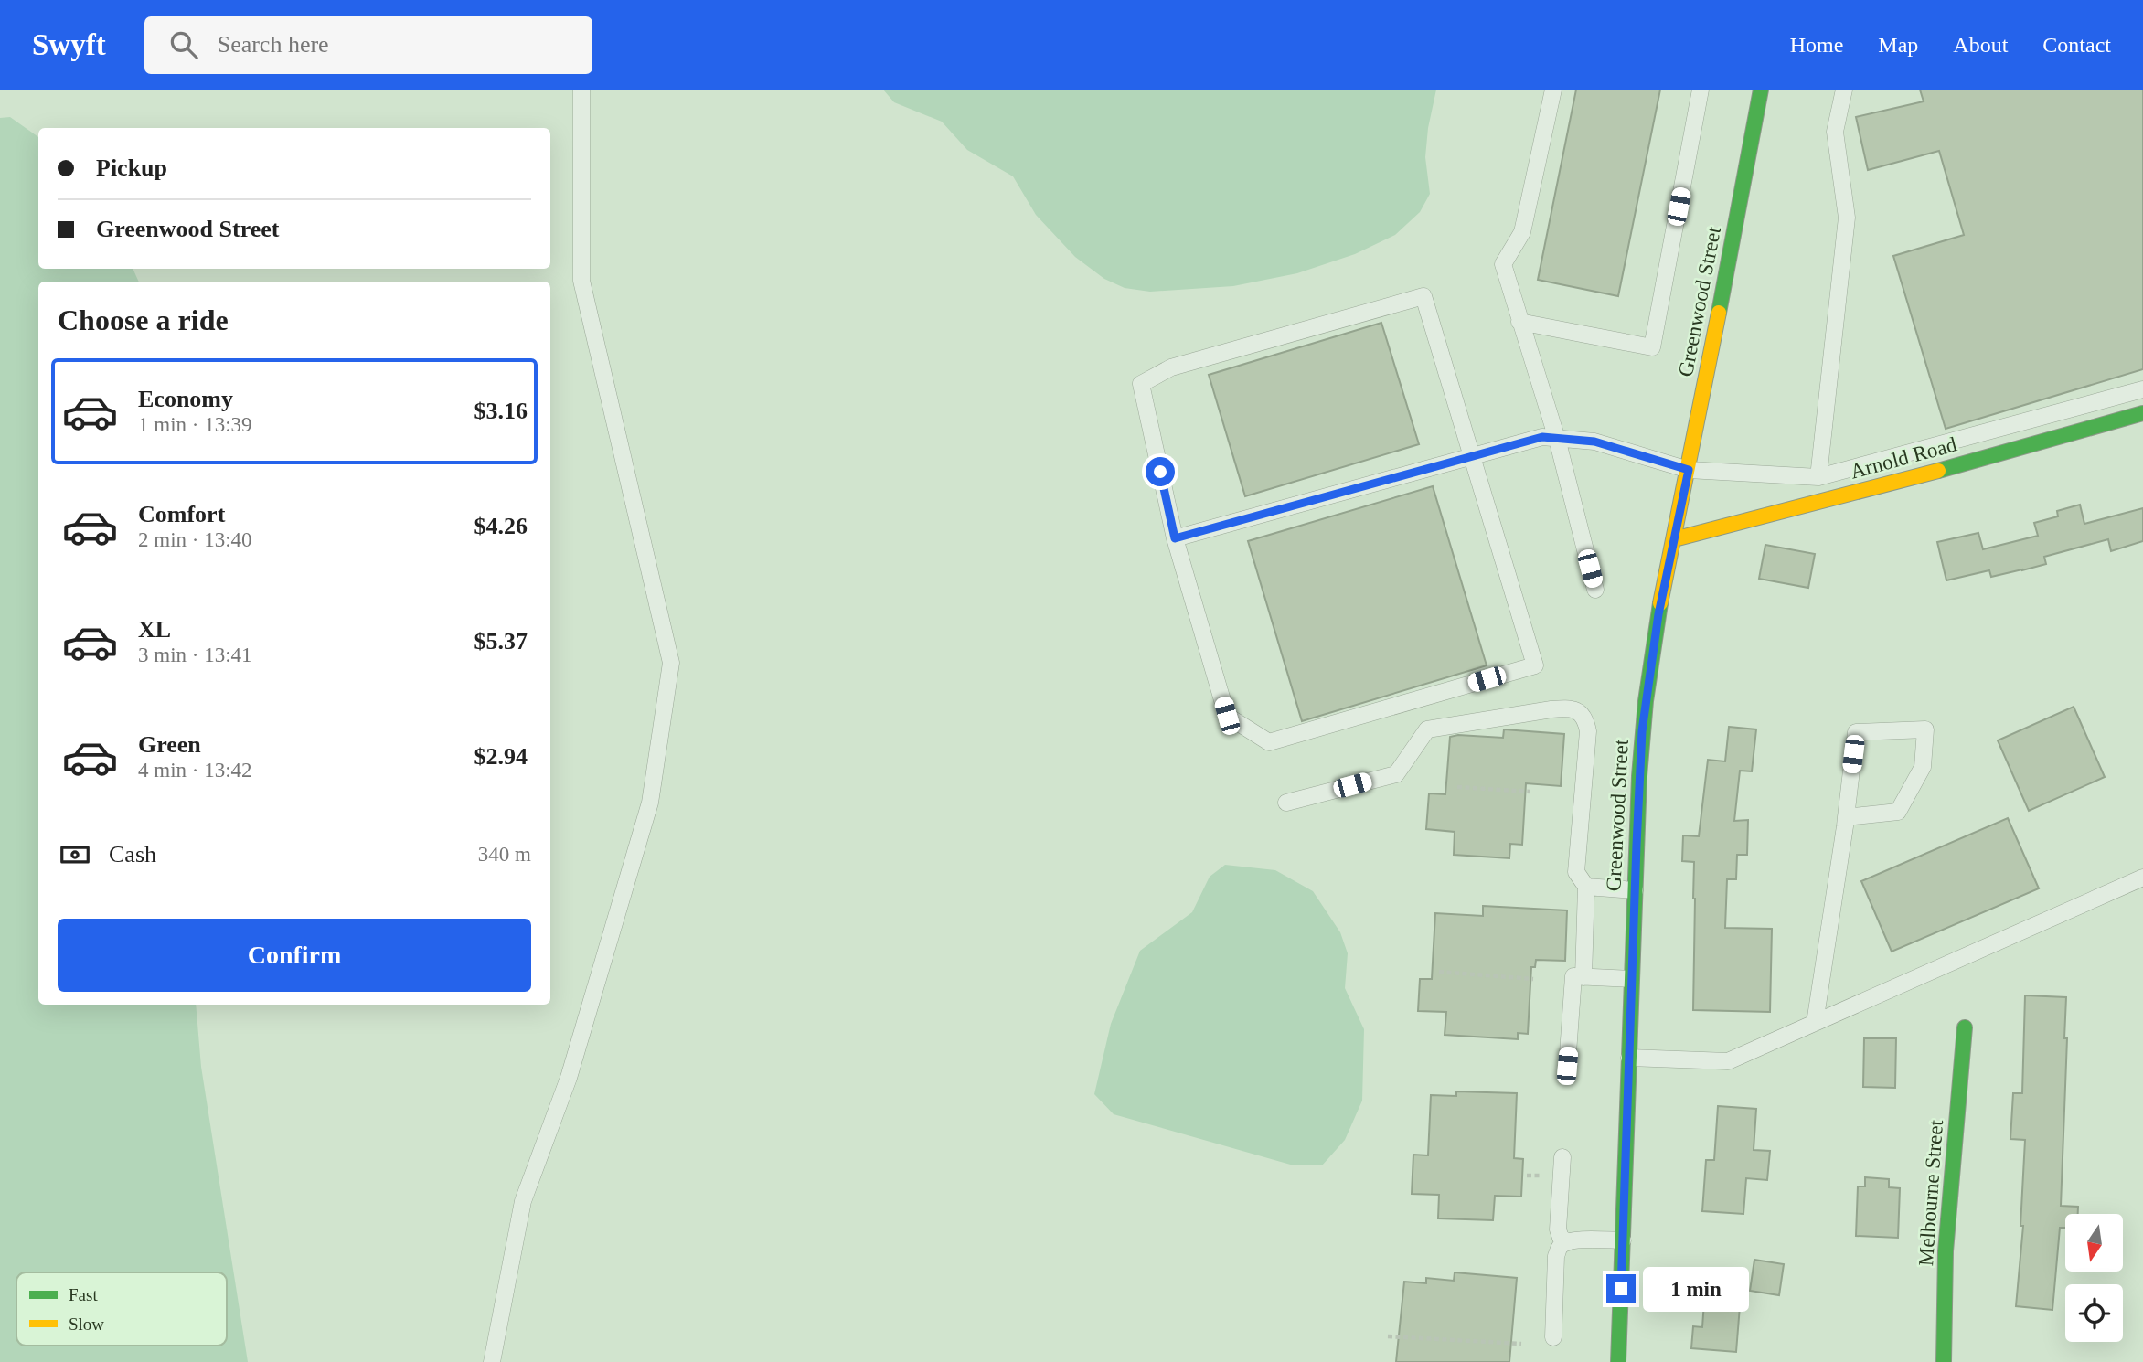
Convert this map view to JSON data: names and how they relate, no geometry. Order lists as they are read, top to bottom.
{
  "streets": {
    "main road": ["Greenwood Street", "Arnold Road", "Melbourne Street"]
  },
  "crossings": [
    ["Greenwood Street", "Arnold Road"]
  ],
  "legend": ["Fast", "Slow"],
  "north": "bottom",
  "page": {
    "header": "Swyft",
    "search": "Search here",
    "nav": [
      "Home",
      "Map",
      "About",
      "Contact"
    ],
    "banner": ["Pickup", "Greenwood Street"],
    "heading": "Choose a ride",
    "list": [
      {
        "name": "Economy",
        "note": "1 min · 13:39",
        "value": "$3.16"
      },
      {
        "name": "Comfort",
        "note": "2 min · 13:40",
        "value": "$4.26"
      },
      {
        "name": "XL",
        "note": "3 min · 13:41",
        "value": "$5.37"
      },
      {
        "name": "Green",
        "note": "4 min · 13:42",
        "value": "$2.94"
      }
    ],
    "pay": ["Cash", "340 m"],
    "buttons": "Confirm",
    "bubble": "1 min"
  }
}
